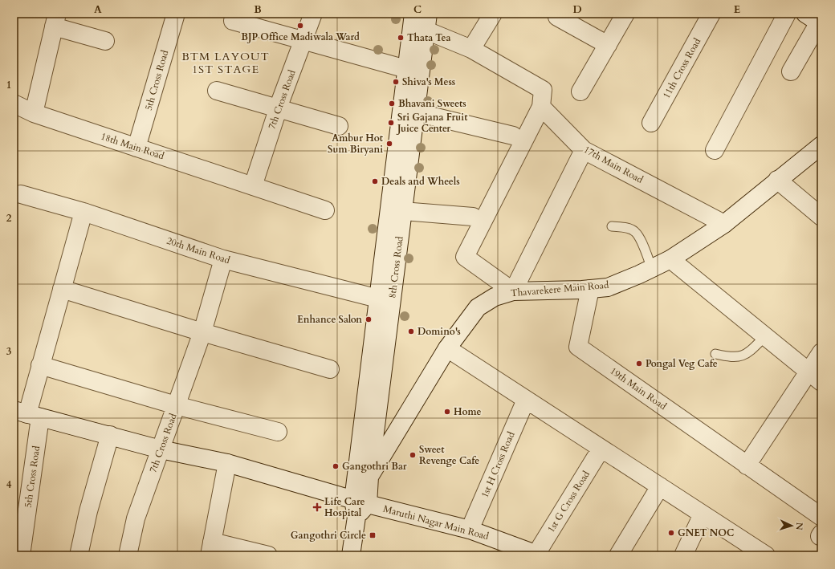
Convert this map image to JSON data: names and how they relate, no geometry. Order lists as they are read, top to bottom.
{
  "streets": {
    "street": [
      "11th Cross Road",
      "5th Cross Road",
      "7th Cross Road",
      "18th Main Road",
      "17th Main Road",
      "20th Main Road",
      "8th Cross Road",
      "Thavarekere Main Road",
      "19th Main Road",
      "1st H Cross Road",
      "1st G Cross Road",
      "Maruthi Nagar Main Road"
    ]
  },
  "crossings": [
    ["5th Cross Road", "18th Main Road"],
    ["5th Cross Road", "20th Main Road"],
    ["7th Cross Road", "18th Main Road"],
    ["7th Cross Road", "20th Main Road"],
    ["17th Main Road", "Thavarekere Main Road"],
    ["20th Main Road", "8th Cross Road"],
    ["8th Cross Road", "Thavarekere Main Road"],
    ["8th Cross Road", "Maruthi Nagar Main Road"],
    ["Thavarekere Main Road", "19th Main Road"],
    ["1st H Cross Road", "Maruthi Nagar Main Road"],
    ["1st G Cross Road", "Maruthi Nagar Main Road"]
  ],
  "districts": ["BTM LAYOUT 1ST STAGE"],
  "places": {
    "other": [
      "BJP Office Madiwala Ward",
      "Thata Tea",
      "Shiva's Mess",
      "Bhavani Sweets",
      "Sri Gajana Fruit Juice Center",
      "Ambur Hot Sum Biryani",
      "Deals and Wheels",
      "Enhance Salon",
      "Domino's",
      "Pongal Veg Cafe",
      "Home",
      "Sweet Revenge Cafe",
      "Gangothri Bar",
      "GNET NOC"
    ],
    "health": ["Life Care Hospital"],
    "transit": ["Gangothri Circle"]
  },
  "north": "right",
  "grid": {
    "columns": [
      "A",
      "B",
      "C",
      "D",
      "E"
    ],
    "rows": [
      "1",
      "2",
      "3",
      "4"
    ]
  }
}
